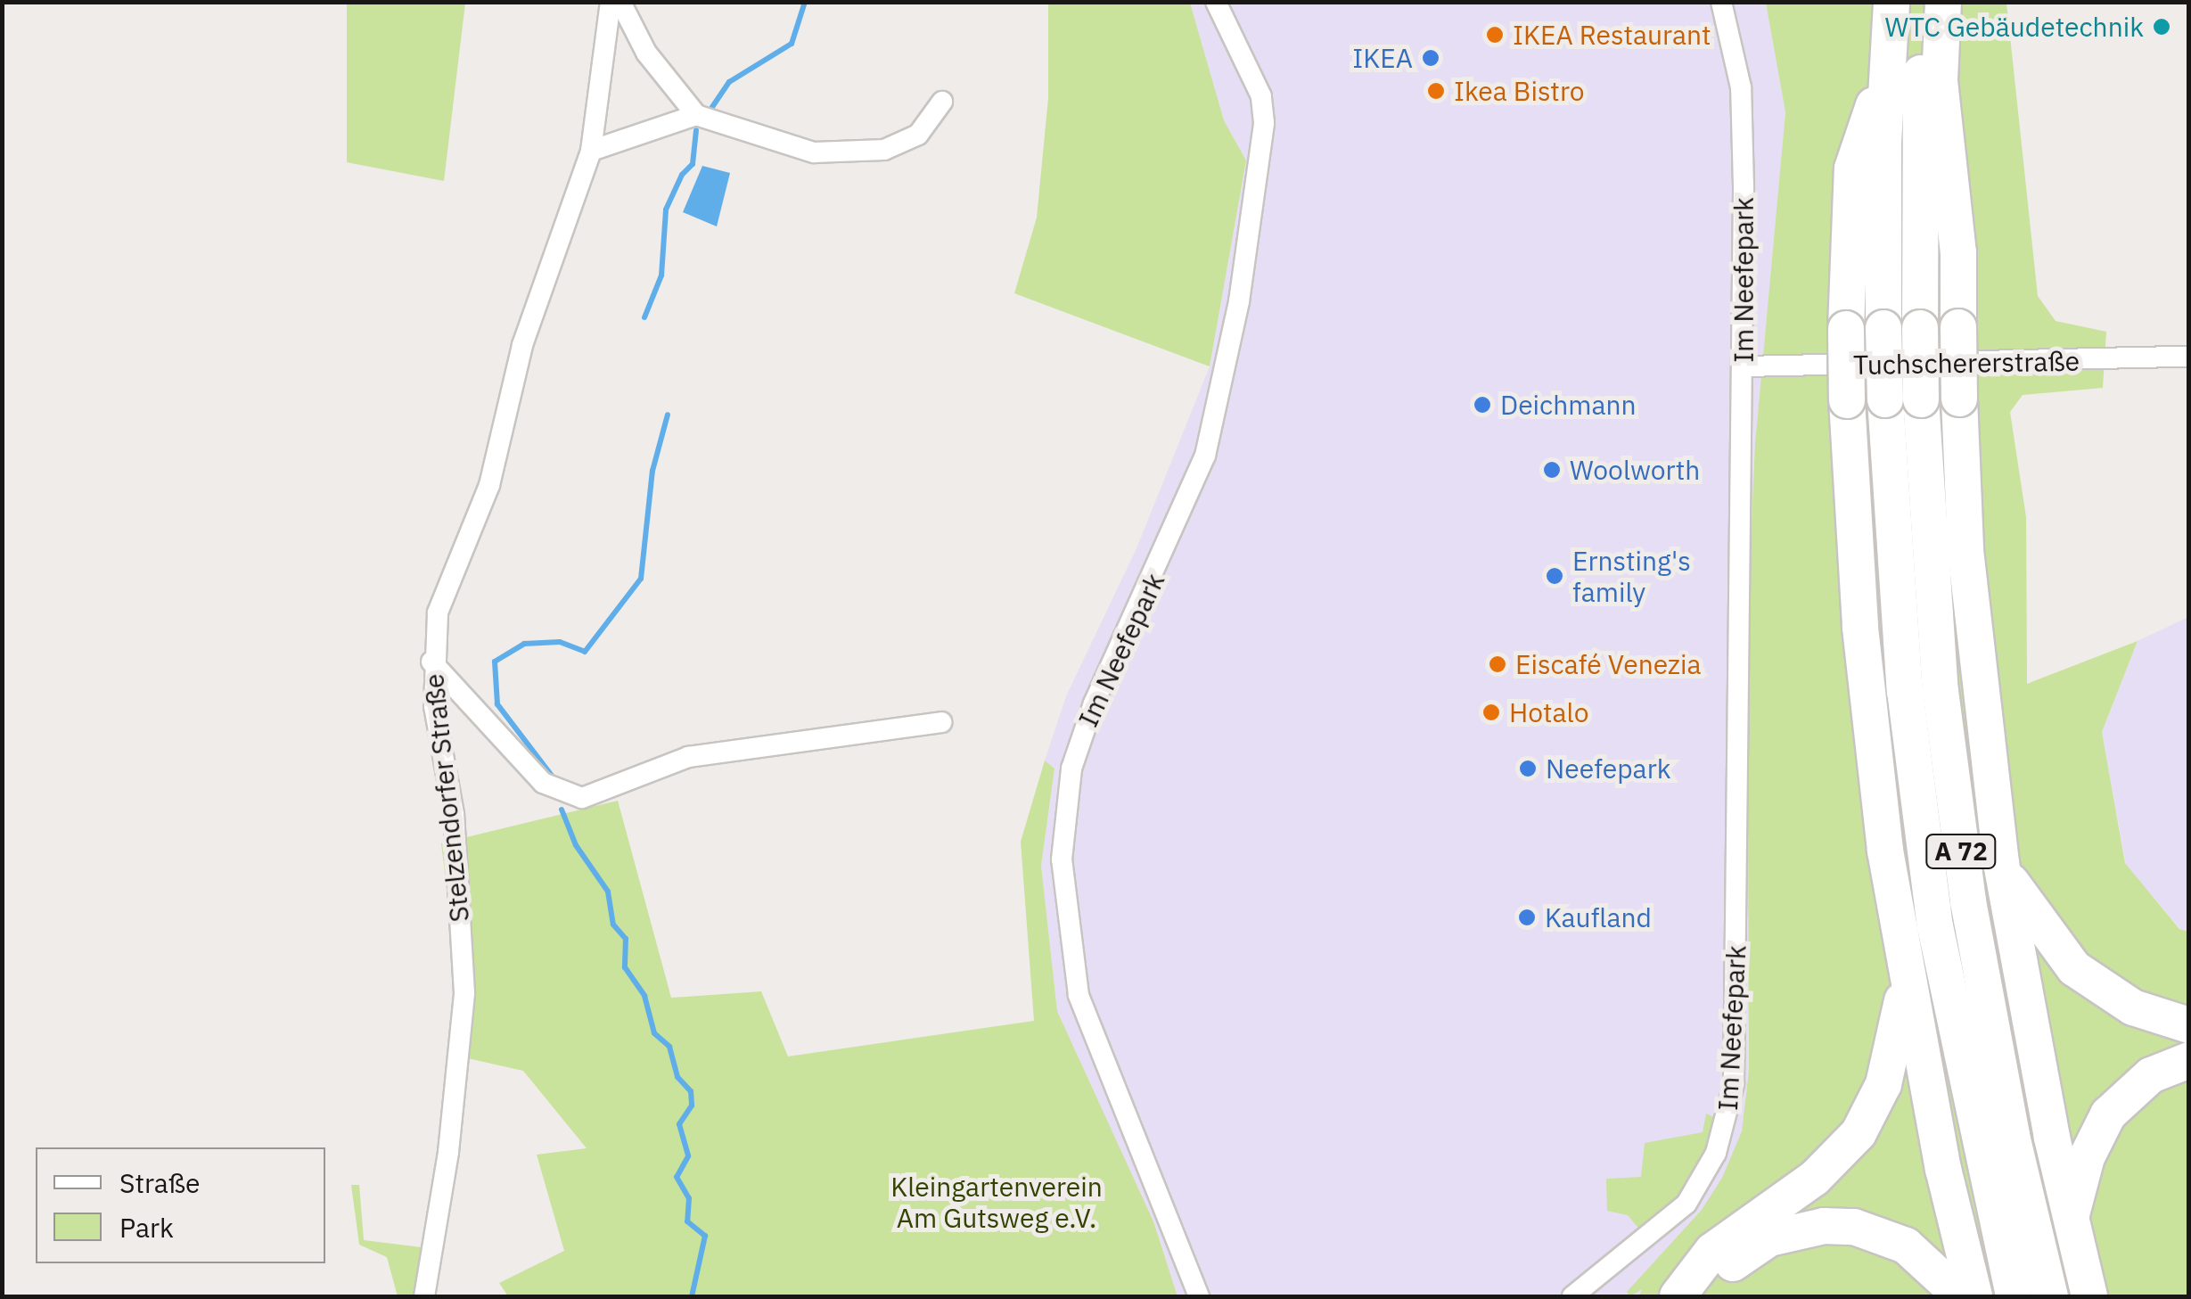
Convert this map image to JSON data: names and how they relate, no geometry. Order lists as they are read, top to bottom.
{
  "streets": {
    "highway": ["A 72"],
    "street": ["Im Neefepark", "Tuchschererstraße", "Stelzendorfer Straße"]
  },
  "crossings": [
    ["Im Neefepark", "Tuchschererstraße"]
  ],
  "parks": ["Kleingartenverein Am Gutsweg e.V."],
  "places": [
    "WTC Gebäudetechnik",
    "IKEA Restaurant",
    "IKEA",
    "Ikea Bistro",
    "Deichmann",
    "Woolworth",
    "Ernsting's family",
    "Eiscafé Venezia",
    "Hotalo",
    "Neefepark",
    "Kaufland"
  ],
  "legend": ["Straße", "Park"]
}
